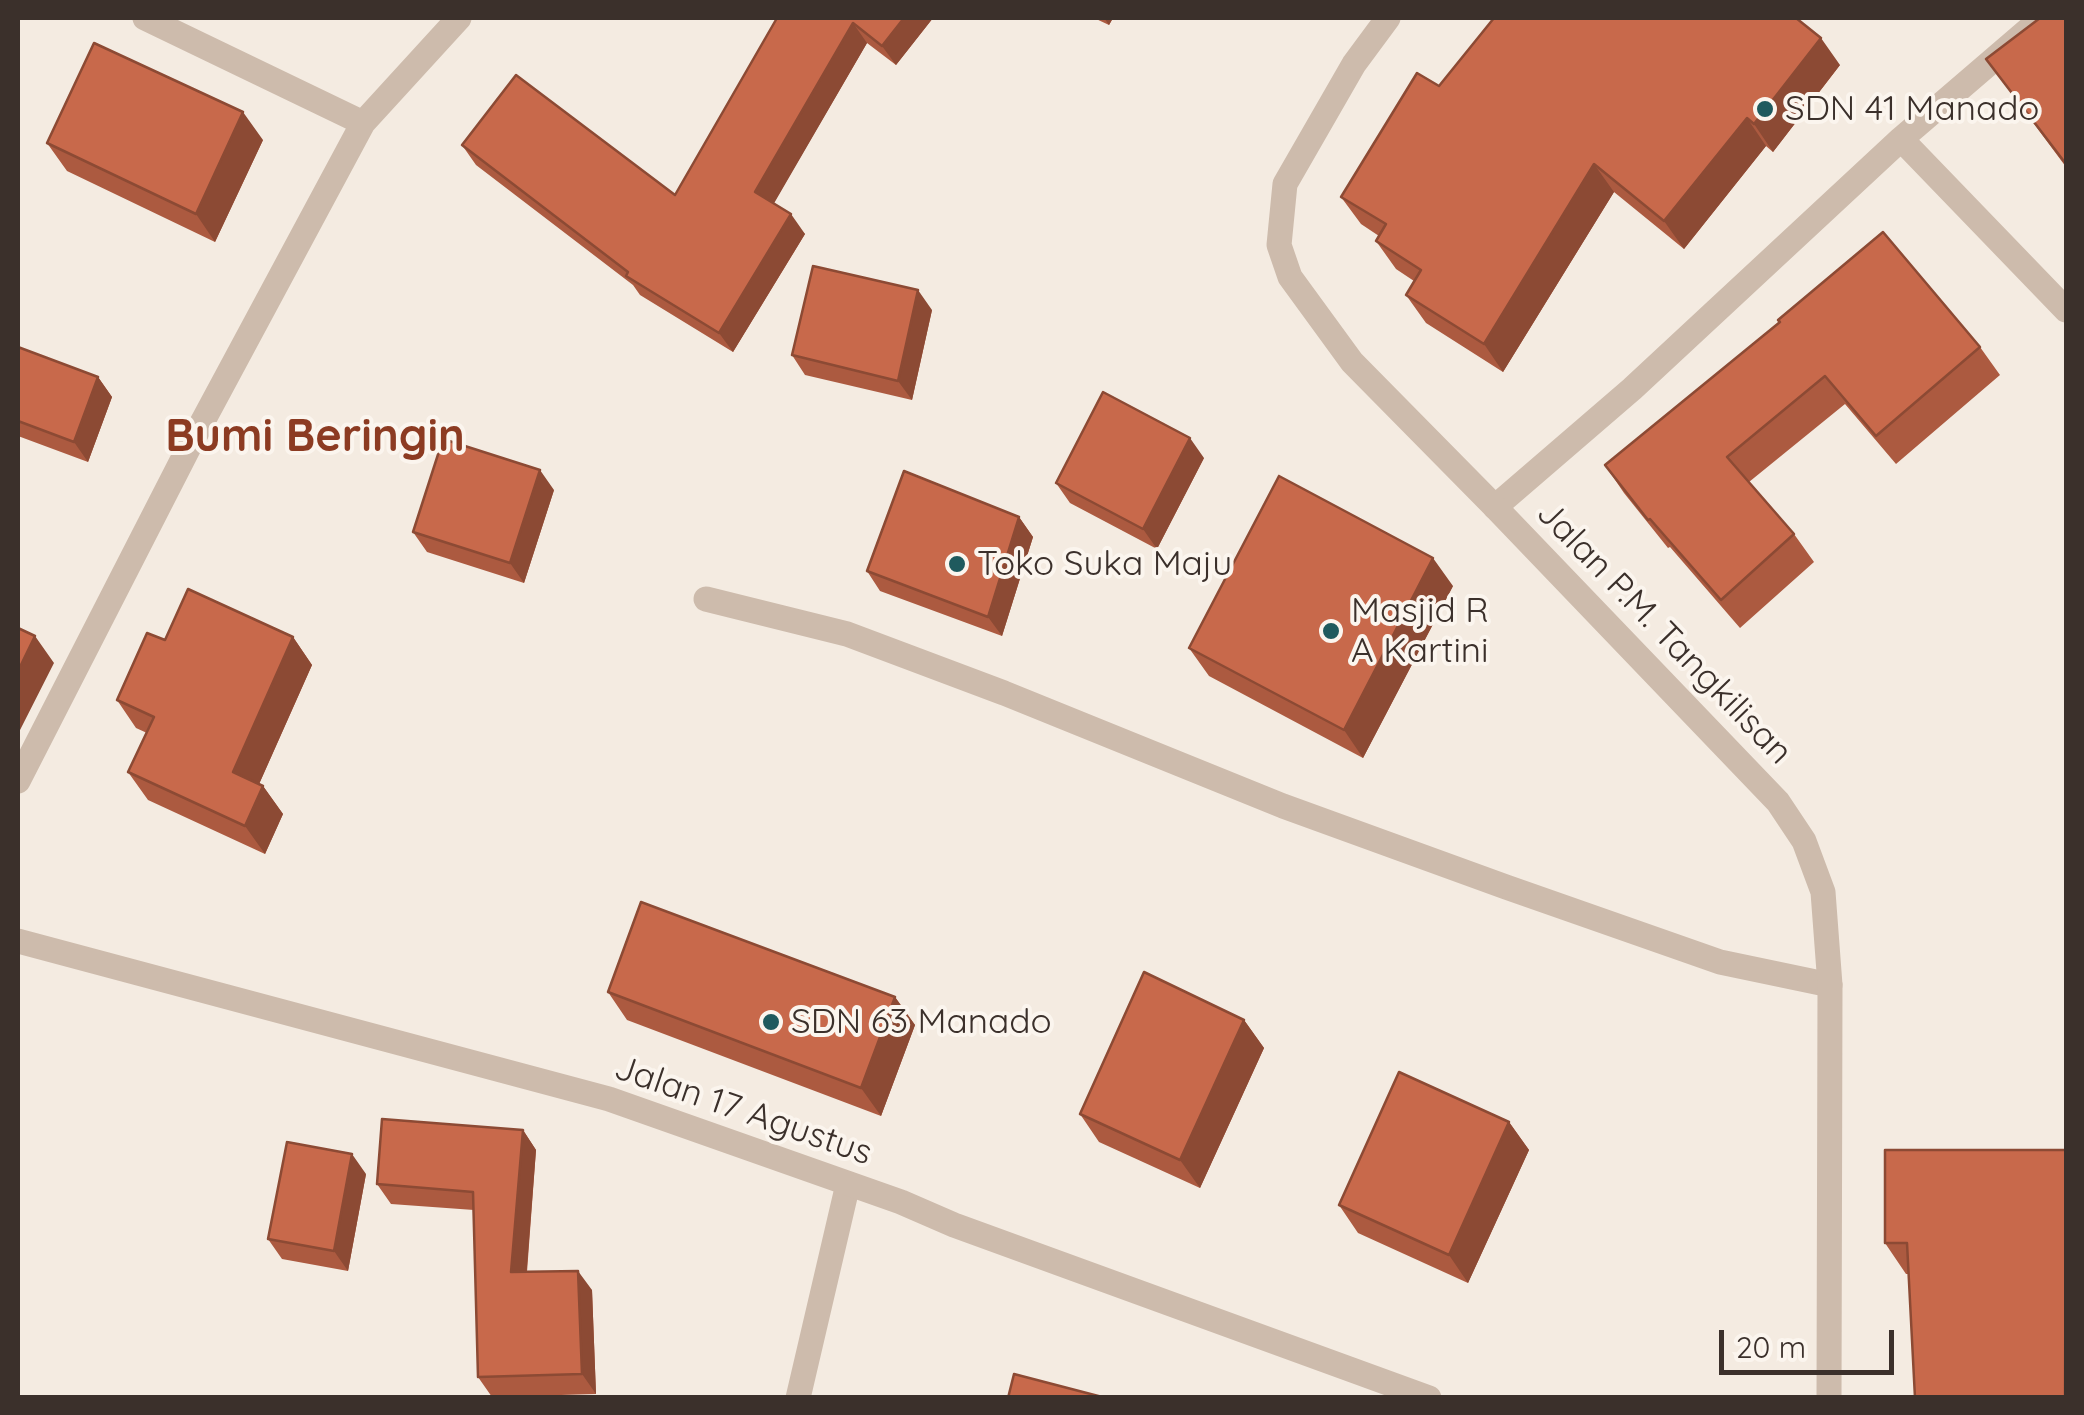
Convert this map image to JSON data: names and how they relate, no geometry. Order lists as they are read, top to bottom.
{
  "streets": {
    "street": ["Jalan P.M. Tangkilisan", "Jalan 17 Agustus"]
  },
  "districts": ["Bumi Beringin"],
  "places": [
    "SDN 41 Manado",
    "Toko Suka Maju",
    "Masjid R A Kartini",
    "SDN 63 Manado"
  ],
  "scale_bar": "20 m"
}
